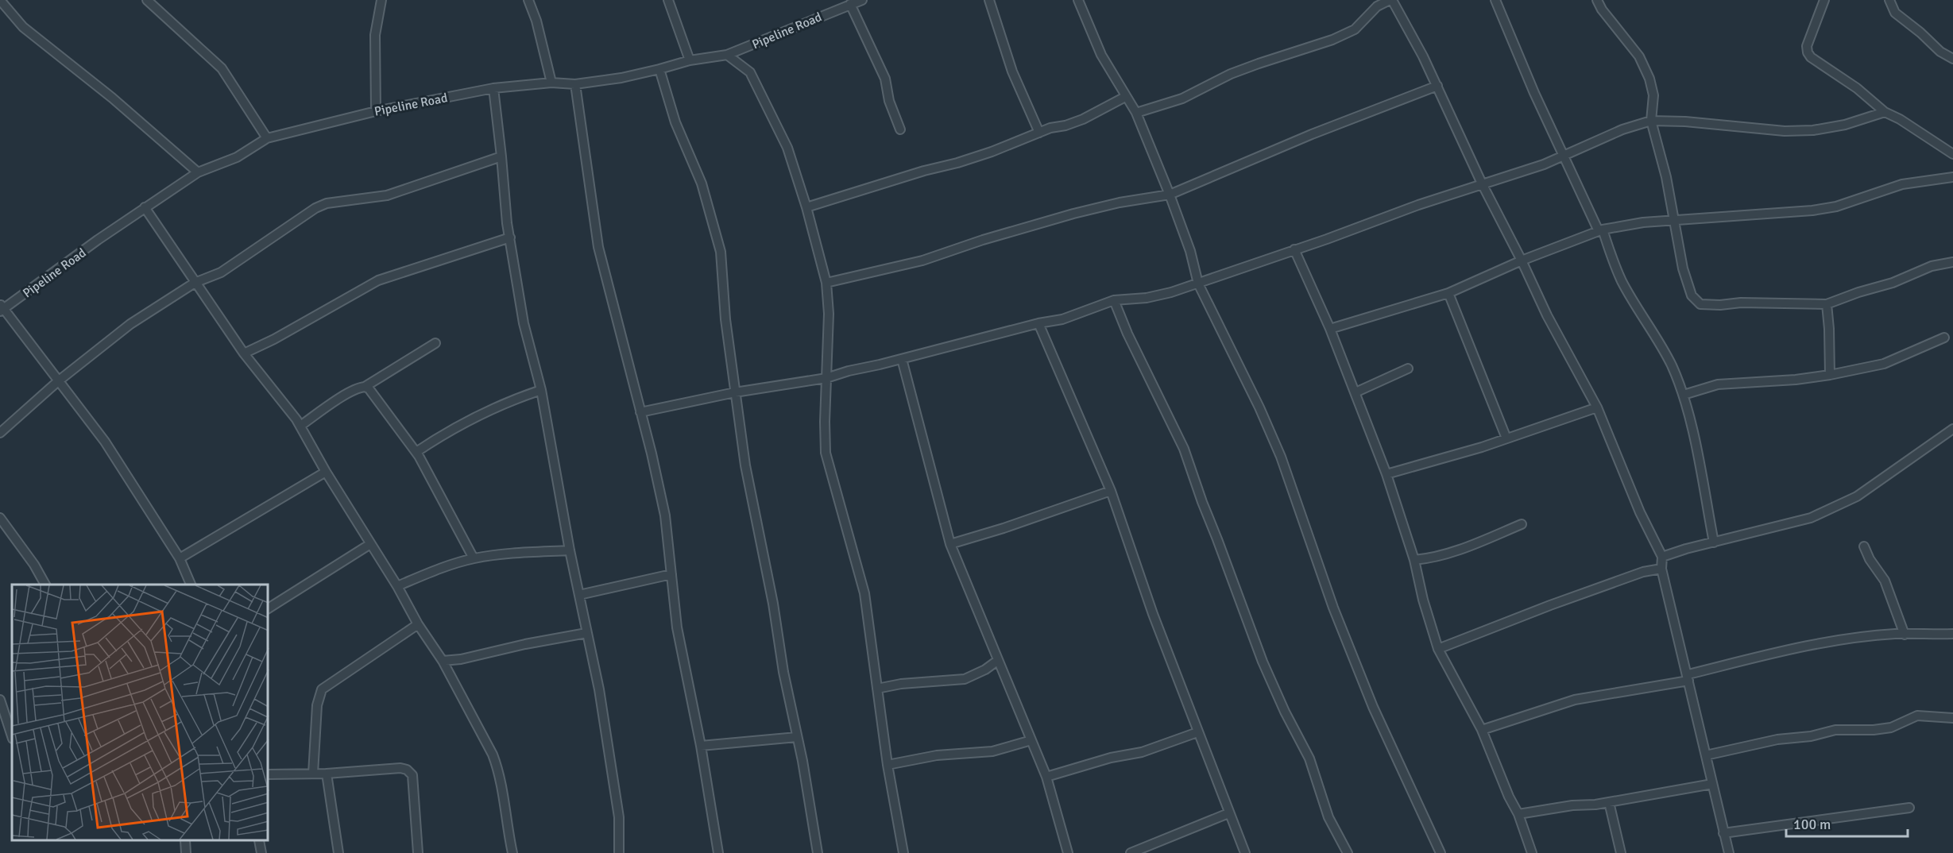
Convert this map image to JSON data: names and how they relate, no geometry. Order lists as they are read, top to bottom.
{
  "streets": {
    "street": ["Pipeline Road"]
  },
  "scale_bar": "100 m"
}
